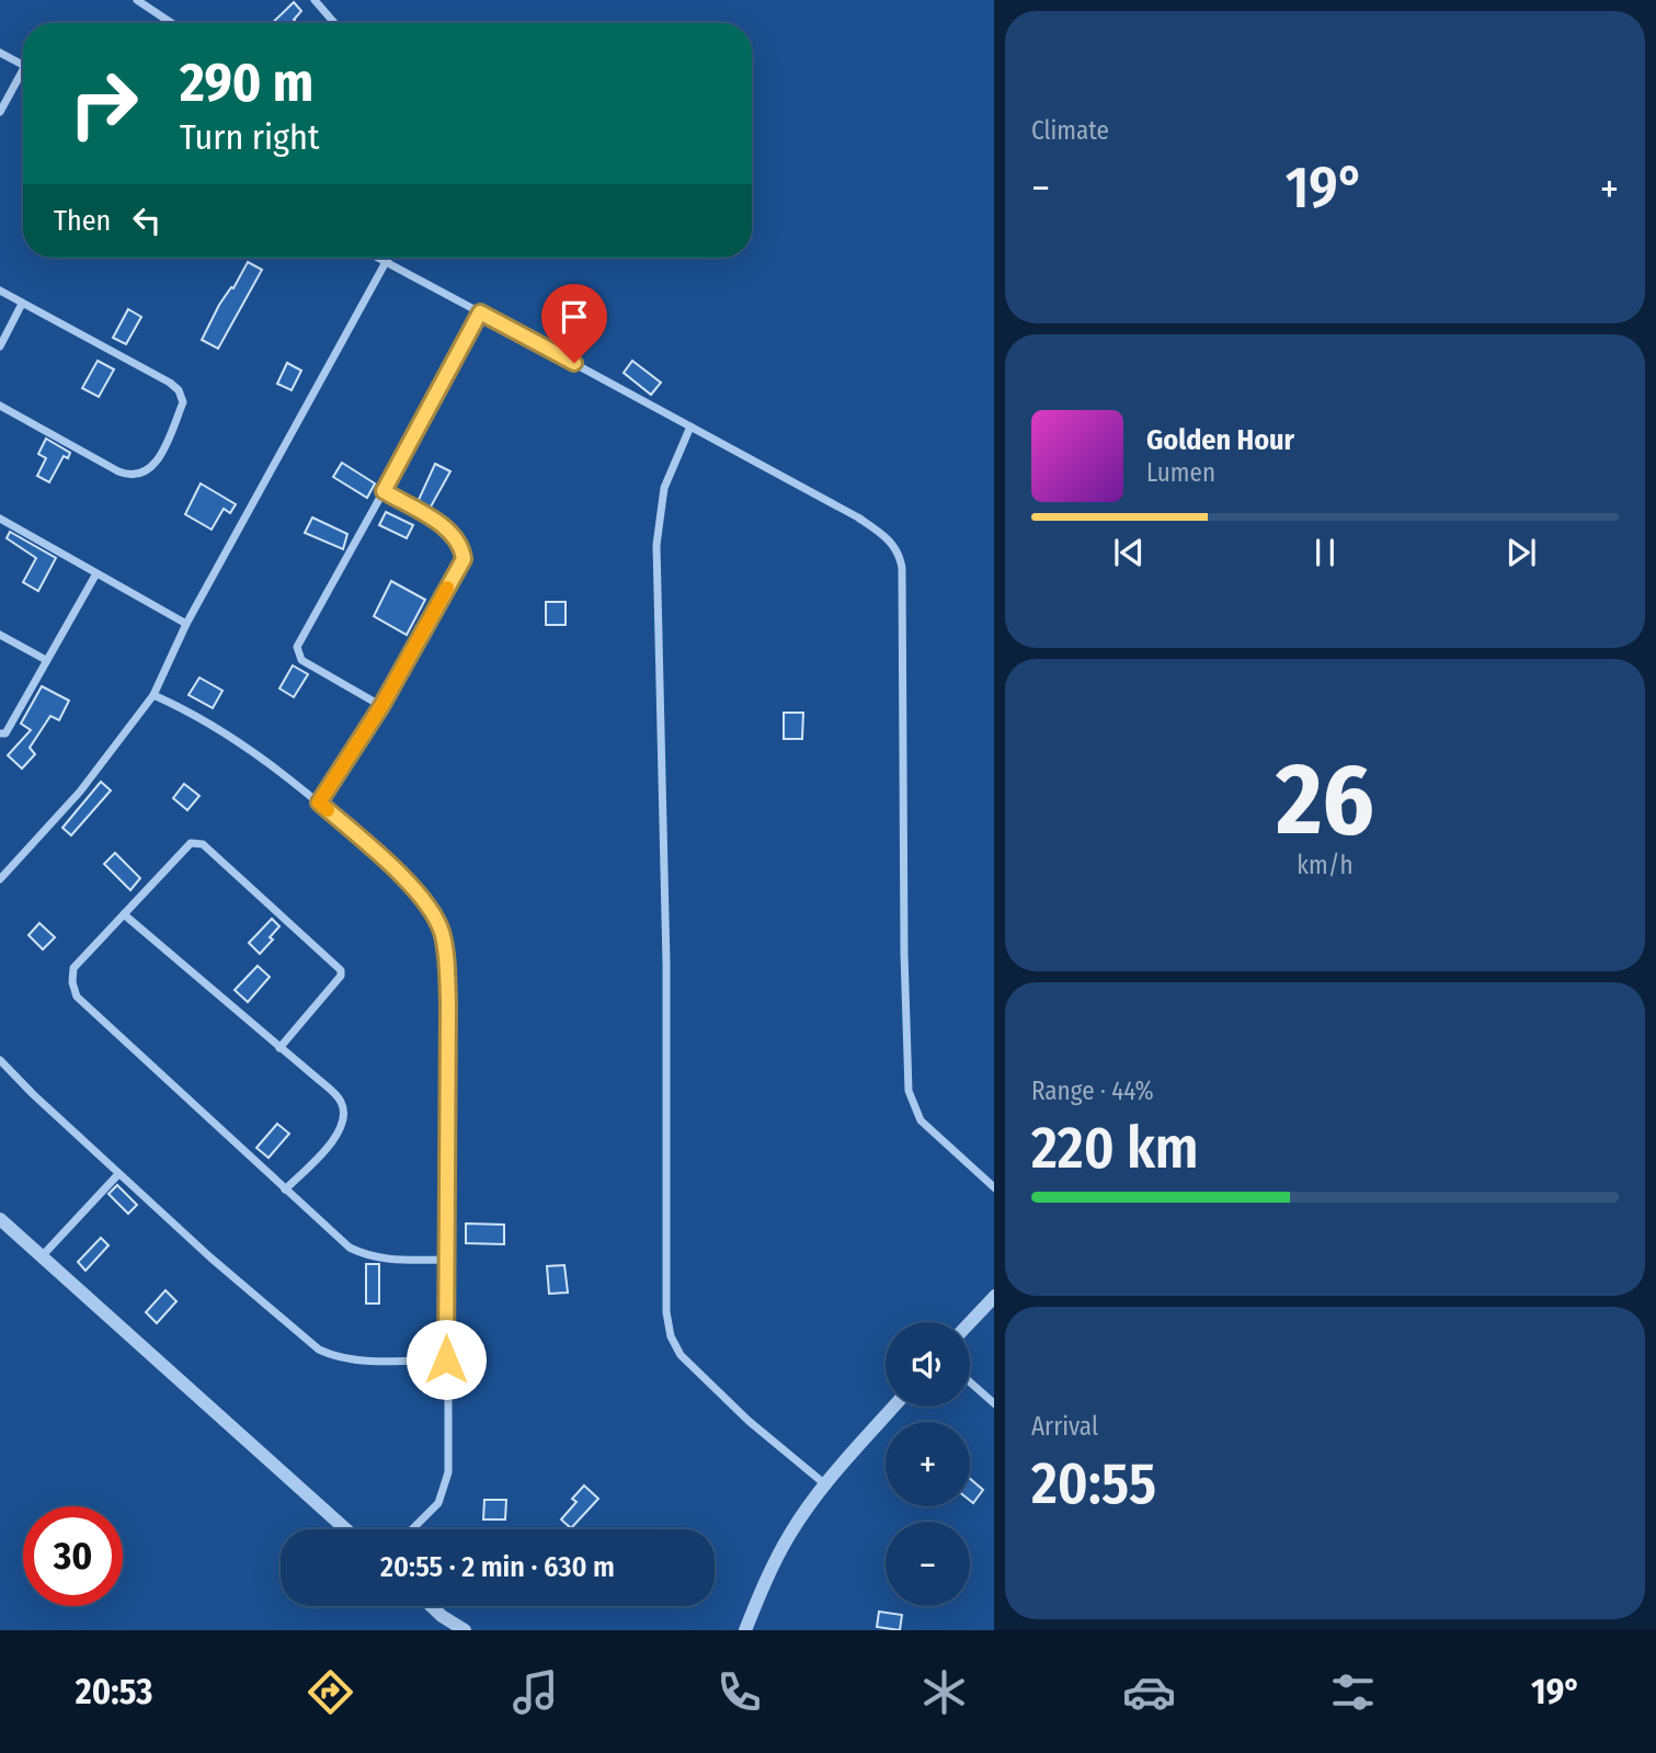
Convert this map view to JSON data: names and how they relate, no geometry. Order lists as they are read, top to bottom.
{
  "page": {
    "tile": [
      "Climate",
      ["26", "km/h"],
      ["Range · 44%", "220 km"],
      ["Arrival", "20:55"]
    ],
    "turn": ["290 m", "Turn right"],
    "heat": ["−", "19°", "+"],
    "then": "Then",
    "song": ["Golden Hour", "Lumen"],
    "map_buttons": ["+", "−"],
    "limit": "30",
    "trip": "20:55 · 2 min · 630 m",
    "tabs": ["20:53", "19°"]
  }
}
